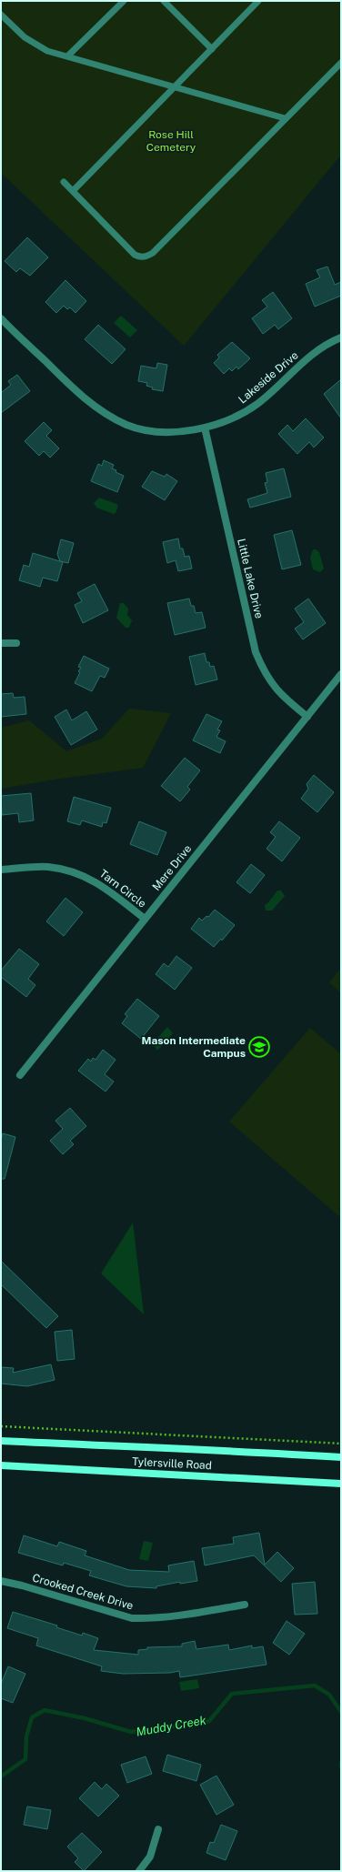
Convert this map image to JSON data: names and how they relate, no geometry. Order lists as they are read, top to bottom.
{
  "streets": {
    "main road": ["Tylersville Road"],
    "street": [
      "Lakeside Drive",
      "Little Lake Drive",
      "Mere Drive",
      "Tarn Circle",
      "Crooked Creek Drive"
    ]
  },
  "crossings": [
    ["Lakeside Drive", "Little Lake Drive"],
    ["Little Lake Drive", "Mere Drive"],
    ["Mere Drive", "Tarn Circle"]
  ],
  "water": ["Muddy Creek"],
  "parks": ["Rose Hill Cemetery"],
  "places": {
    "school or university": ["Mason Intermediate Campus"]
  }
}
